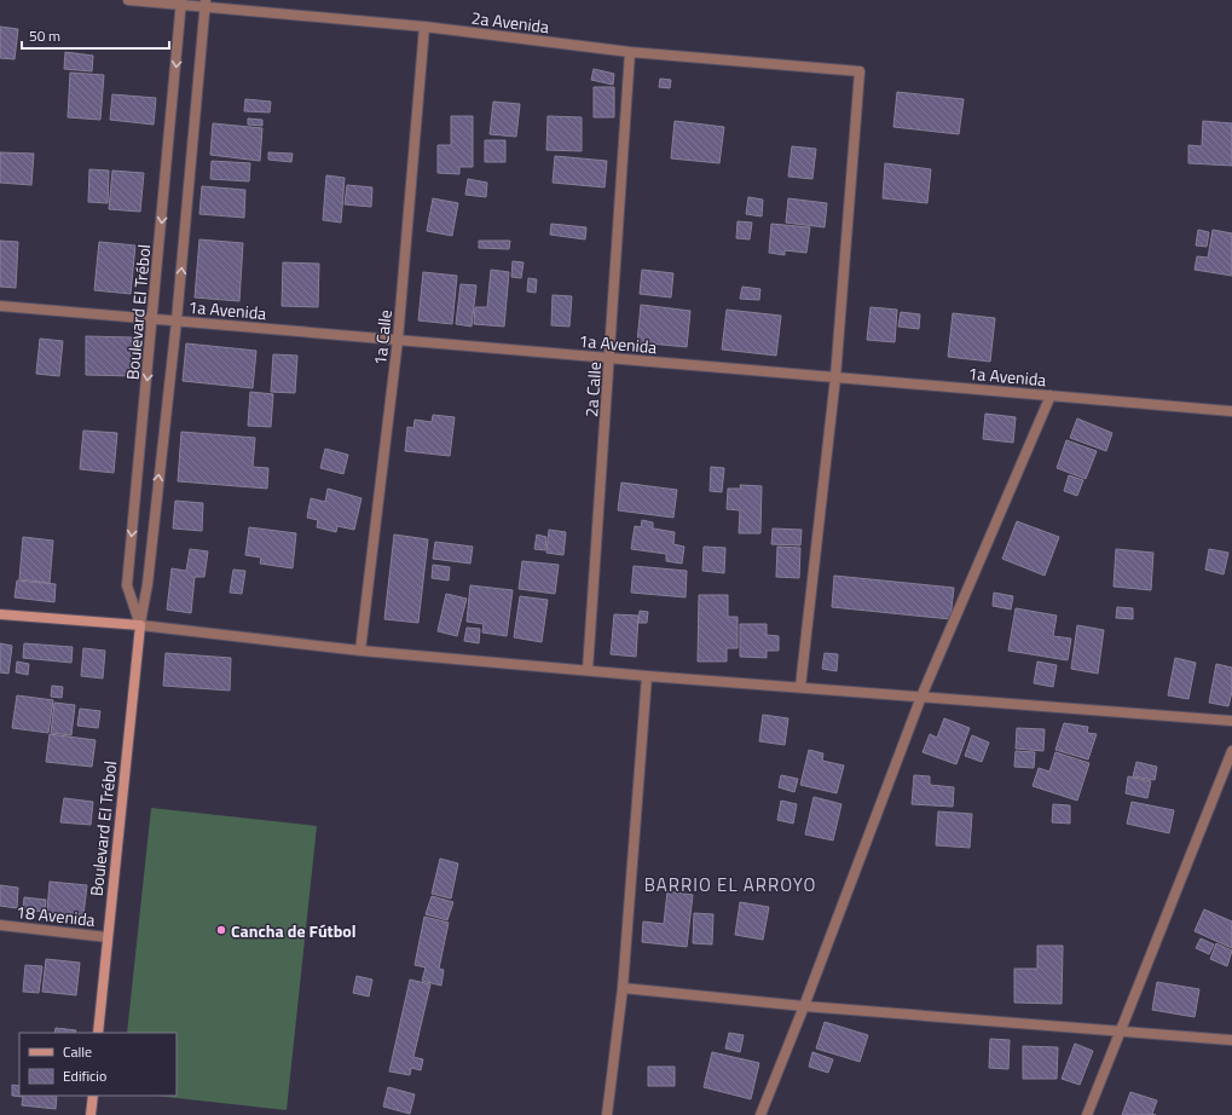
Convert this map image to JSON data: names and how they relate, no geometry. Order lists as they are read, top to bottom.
{
  "streets": {
    "main road": ["Boulevard El Trébol"],
    "street": [
      "2a Avenida",
      "1a Avenida",
      "1a Calle",
      "2a Calle",
      "18 Avenida"
    ]
  },
  "crossings": [
    ["2a Avenida", "1a Avenida"],
    ["2a Avenida", "Boulevard El Trébol"],
    ["2a Avenida", "1a Calle"],
    ["2a Avenida", "2a Calle"],
    ["1a Avenida", "Boulevard El Trébol"],
    ["1a Avenida", "1a Calle"],
    ["1a Avenida", "2a Calle"],
    ["Boulevard El Trébol", "18 Avenida"]
  ],
  "districts": ["BARRIO EL ARROYO"],
  "places": ["Cancha de Fútbol"],
  "legend": ["Calle", "Edificio"],
  "scale_bar": "50 m"
}
